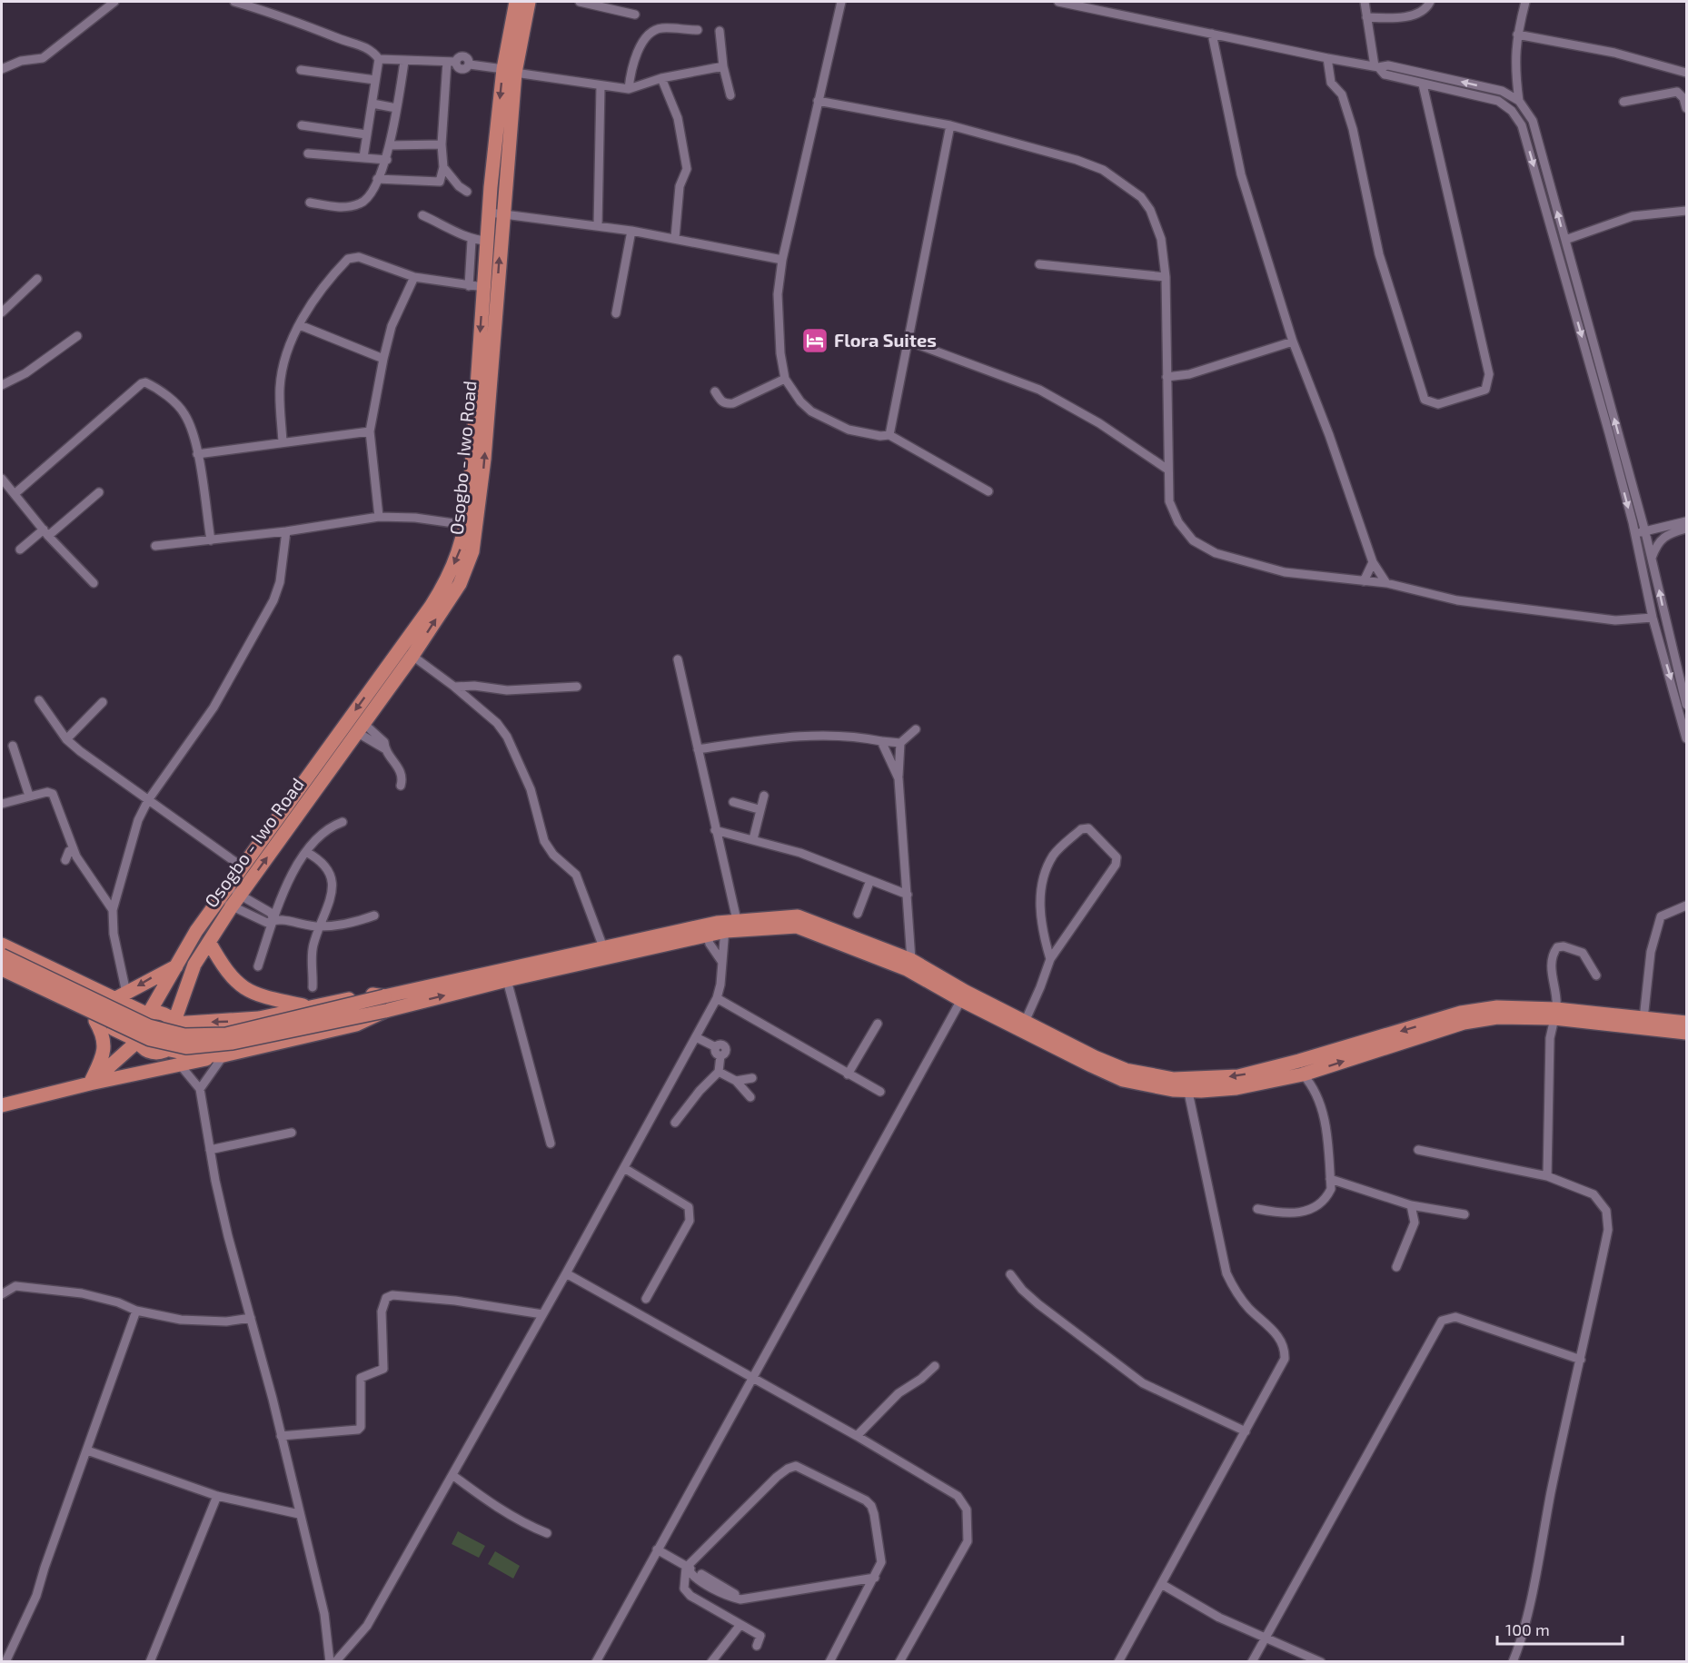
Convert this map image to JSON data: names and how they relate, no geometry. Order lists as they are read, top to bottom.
{
  "streets": {
    "main road": ["Osogbo - Iwo Road"]
  },
  "places": {
    "hotel": ["Flora Suites"]
  },
  "scale_bar": "100 m"
}
